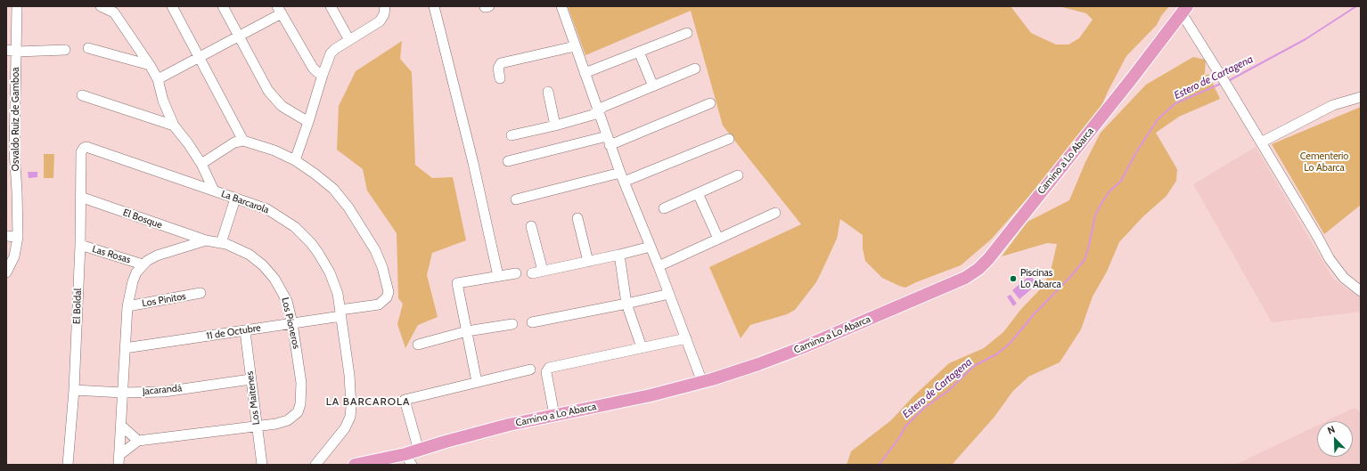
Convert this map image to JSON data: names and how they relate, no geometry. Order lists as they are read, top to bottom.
{
  "streets": {
    "main road": ["Camino a Lo Abarca"],
    "street": [
      "Osvaldo Ruiz de Gamboa",
      "La Barcarola",
      "El Bosque",
      "Las Rosas",
      "Los Pinitos",
      "El Boldal",
      "Los Pioneros",
      "11 de Octubre",
      "Jacarandá",
      "Los Maitenes"
    ]
  },
  "crossings": [
    ["La Barcarola", "El Boldal"],
    ["La Barcarola", "11 de Octubre"],
    ["El Bosque", "El Boldal"],
    ["El Bosque", "Los Pioneros"],
    ["Las Rosas", "El Boldal"],
    ["Las Rosas", "Los Pioneros"],
    ["Los Pinitos", "Los Pioneros"],
    ["El Boldal", "Jacarandá"],
    ["Los Pioneros", "11 de Octubre"],
    ["Los Pioneros", "Jacarandá"],
    ["Los Pioneros", "Los Maitenes"],
    ["11 de Octubre", "Los Maitenes"],
    ["Jacarandá", "Los Maitenes"]
  ],
  "districts": ["LA BARCAROLA"],
  "water": ["Estero de Cartagena"],
  "parks": ["Cementerio Lo Abarca"],
  "places": ["Piscinas Lo Abarca"],
  "north": "top left"
}
